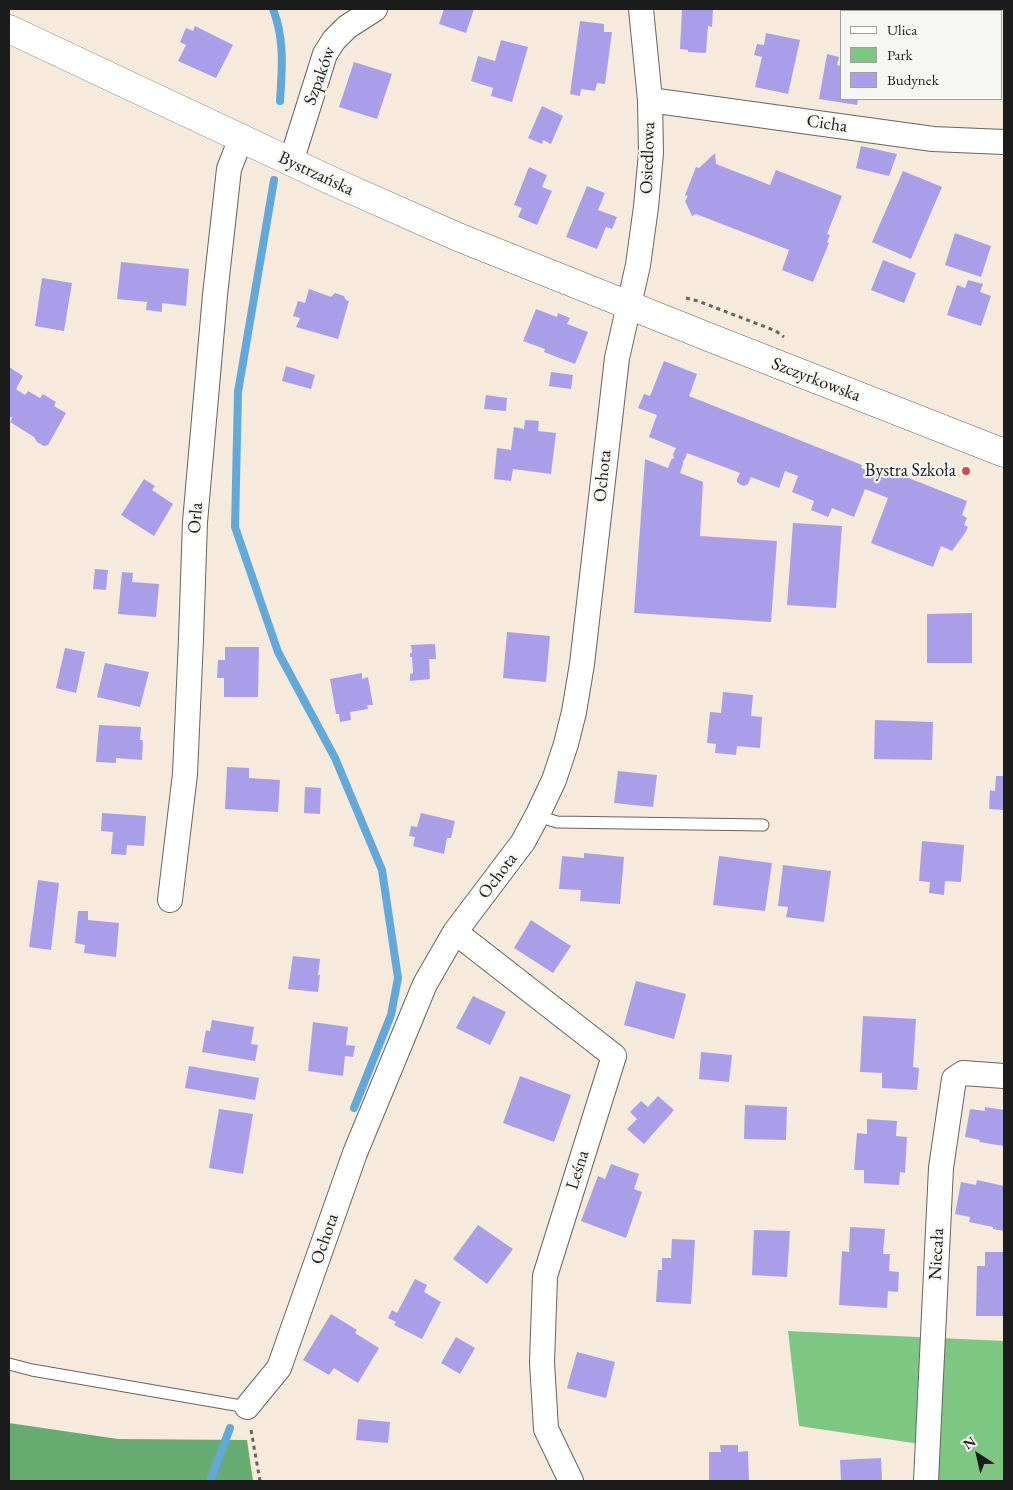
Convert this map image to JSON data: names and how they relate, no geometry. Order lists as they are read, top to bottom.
{
  "streets": {
    "main road": ["Bystrzańska", "Szczyrkowska"],
    "street": [
      "Szpaków",
      "Cicha",
      "Osiedlowa",
      "Ochota",
      "Orla",
      "Leśna",
      "Niecała"
    ]
  },
  "crossings": [
    ["Szpaków", "Bystrzańska"],
    ["Cicha", "Osiedlowa"],
    ["Osiedlowa", "Bystrzańska"],
    ["Osiedlowa", "Szczyrkowska"],
    ["Osiedlowa", "Ochota"],
    ["Bystrzańska", "Szczyrkowska"],
    ["Bystrzańska", "Ochota"],
    ["Bystrzańska", "Orla"],
    ["Szczyrkowska", "Ochota"],
    ["Ochota", "Leśna"]
  ],
  "places": ["Bystra Szkoła"],
  "legend": ["Ulica", "Park", "Budynek"],
  "north": "top left"
}
